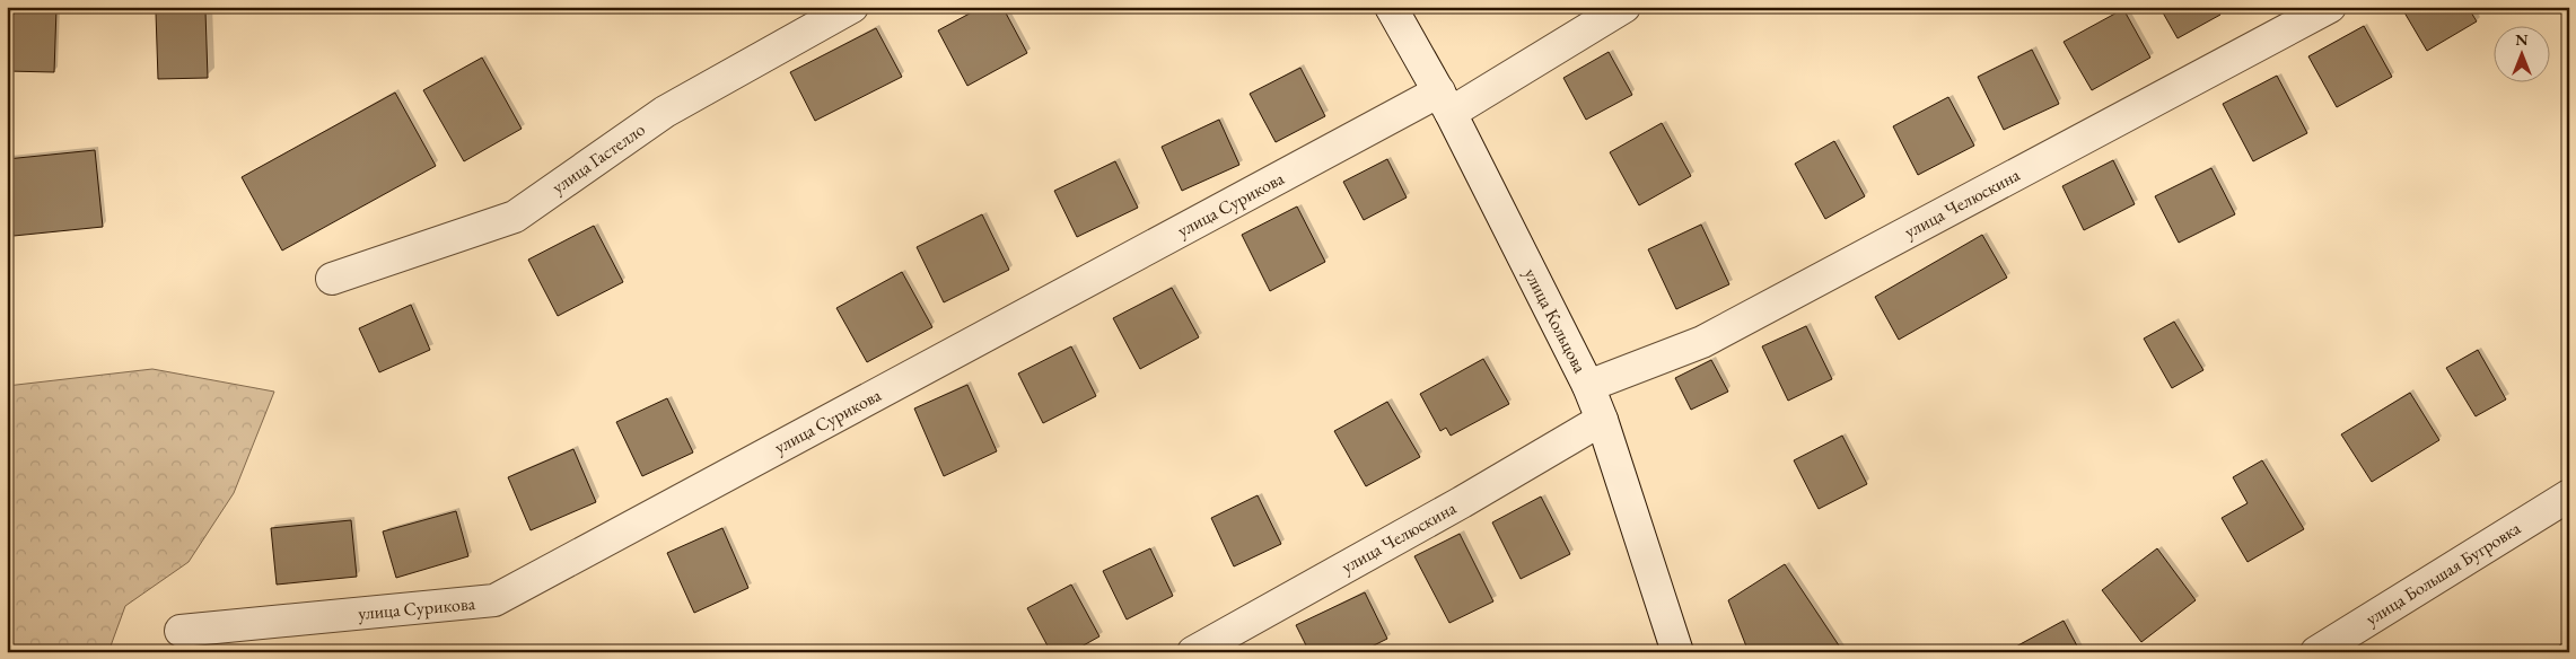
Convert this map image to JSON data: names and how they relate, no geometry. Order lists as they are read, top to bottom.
{
  "streets": {
    "street": [
      "улица Гастелло",
      "улица Челюскина",
      "улица Сурикова",
      "улица Кольцова",
      "улица Большая Бугровка"
    ]
  },
  "crossings": [
    ["улица Челюскина", "улица Кольцова"],
    ["улица Сурикова", "улица Кольцова"]
  ],
  "north": "top"
}
